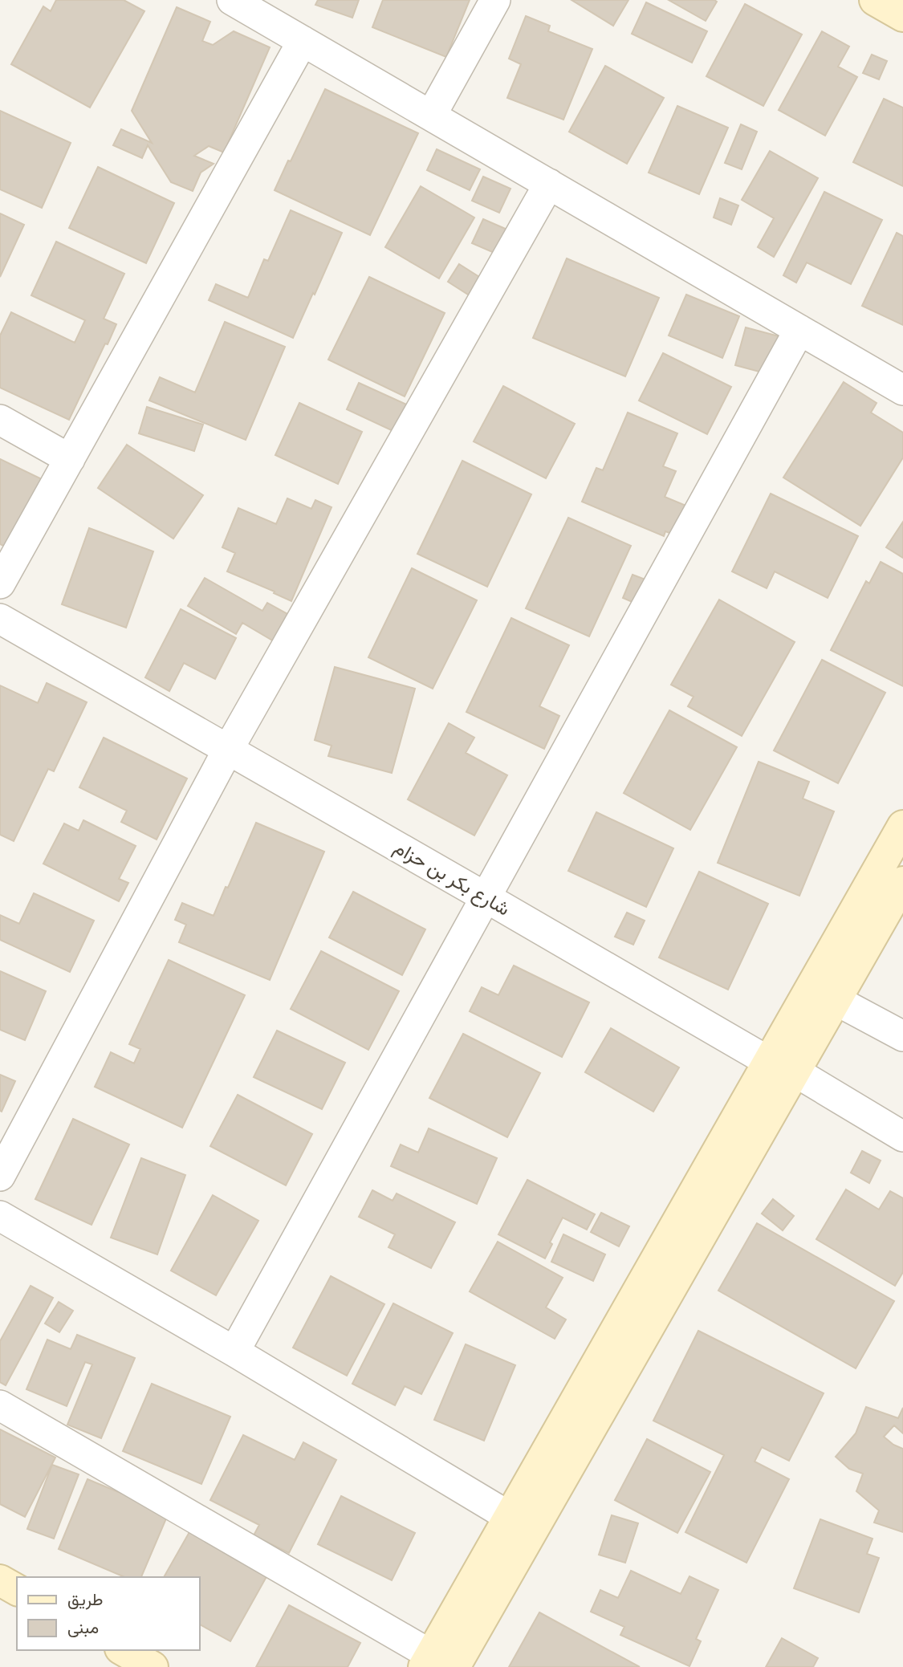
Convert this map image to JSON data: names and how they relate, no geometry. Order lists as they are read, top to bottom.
{
  "streets": {
    "street": ["شارع بكر بن حزام"]
  },
  "legend": ["طريق", "مبنى"]
}
